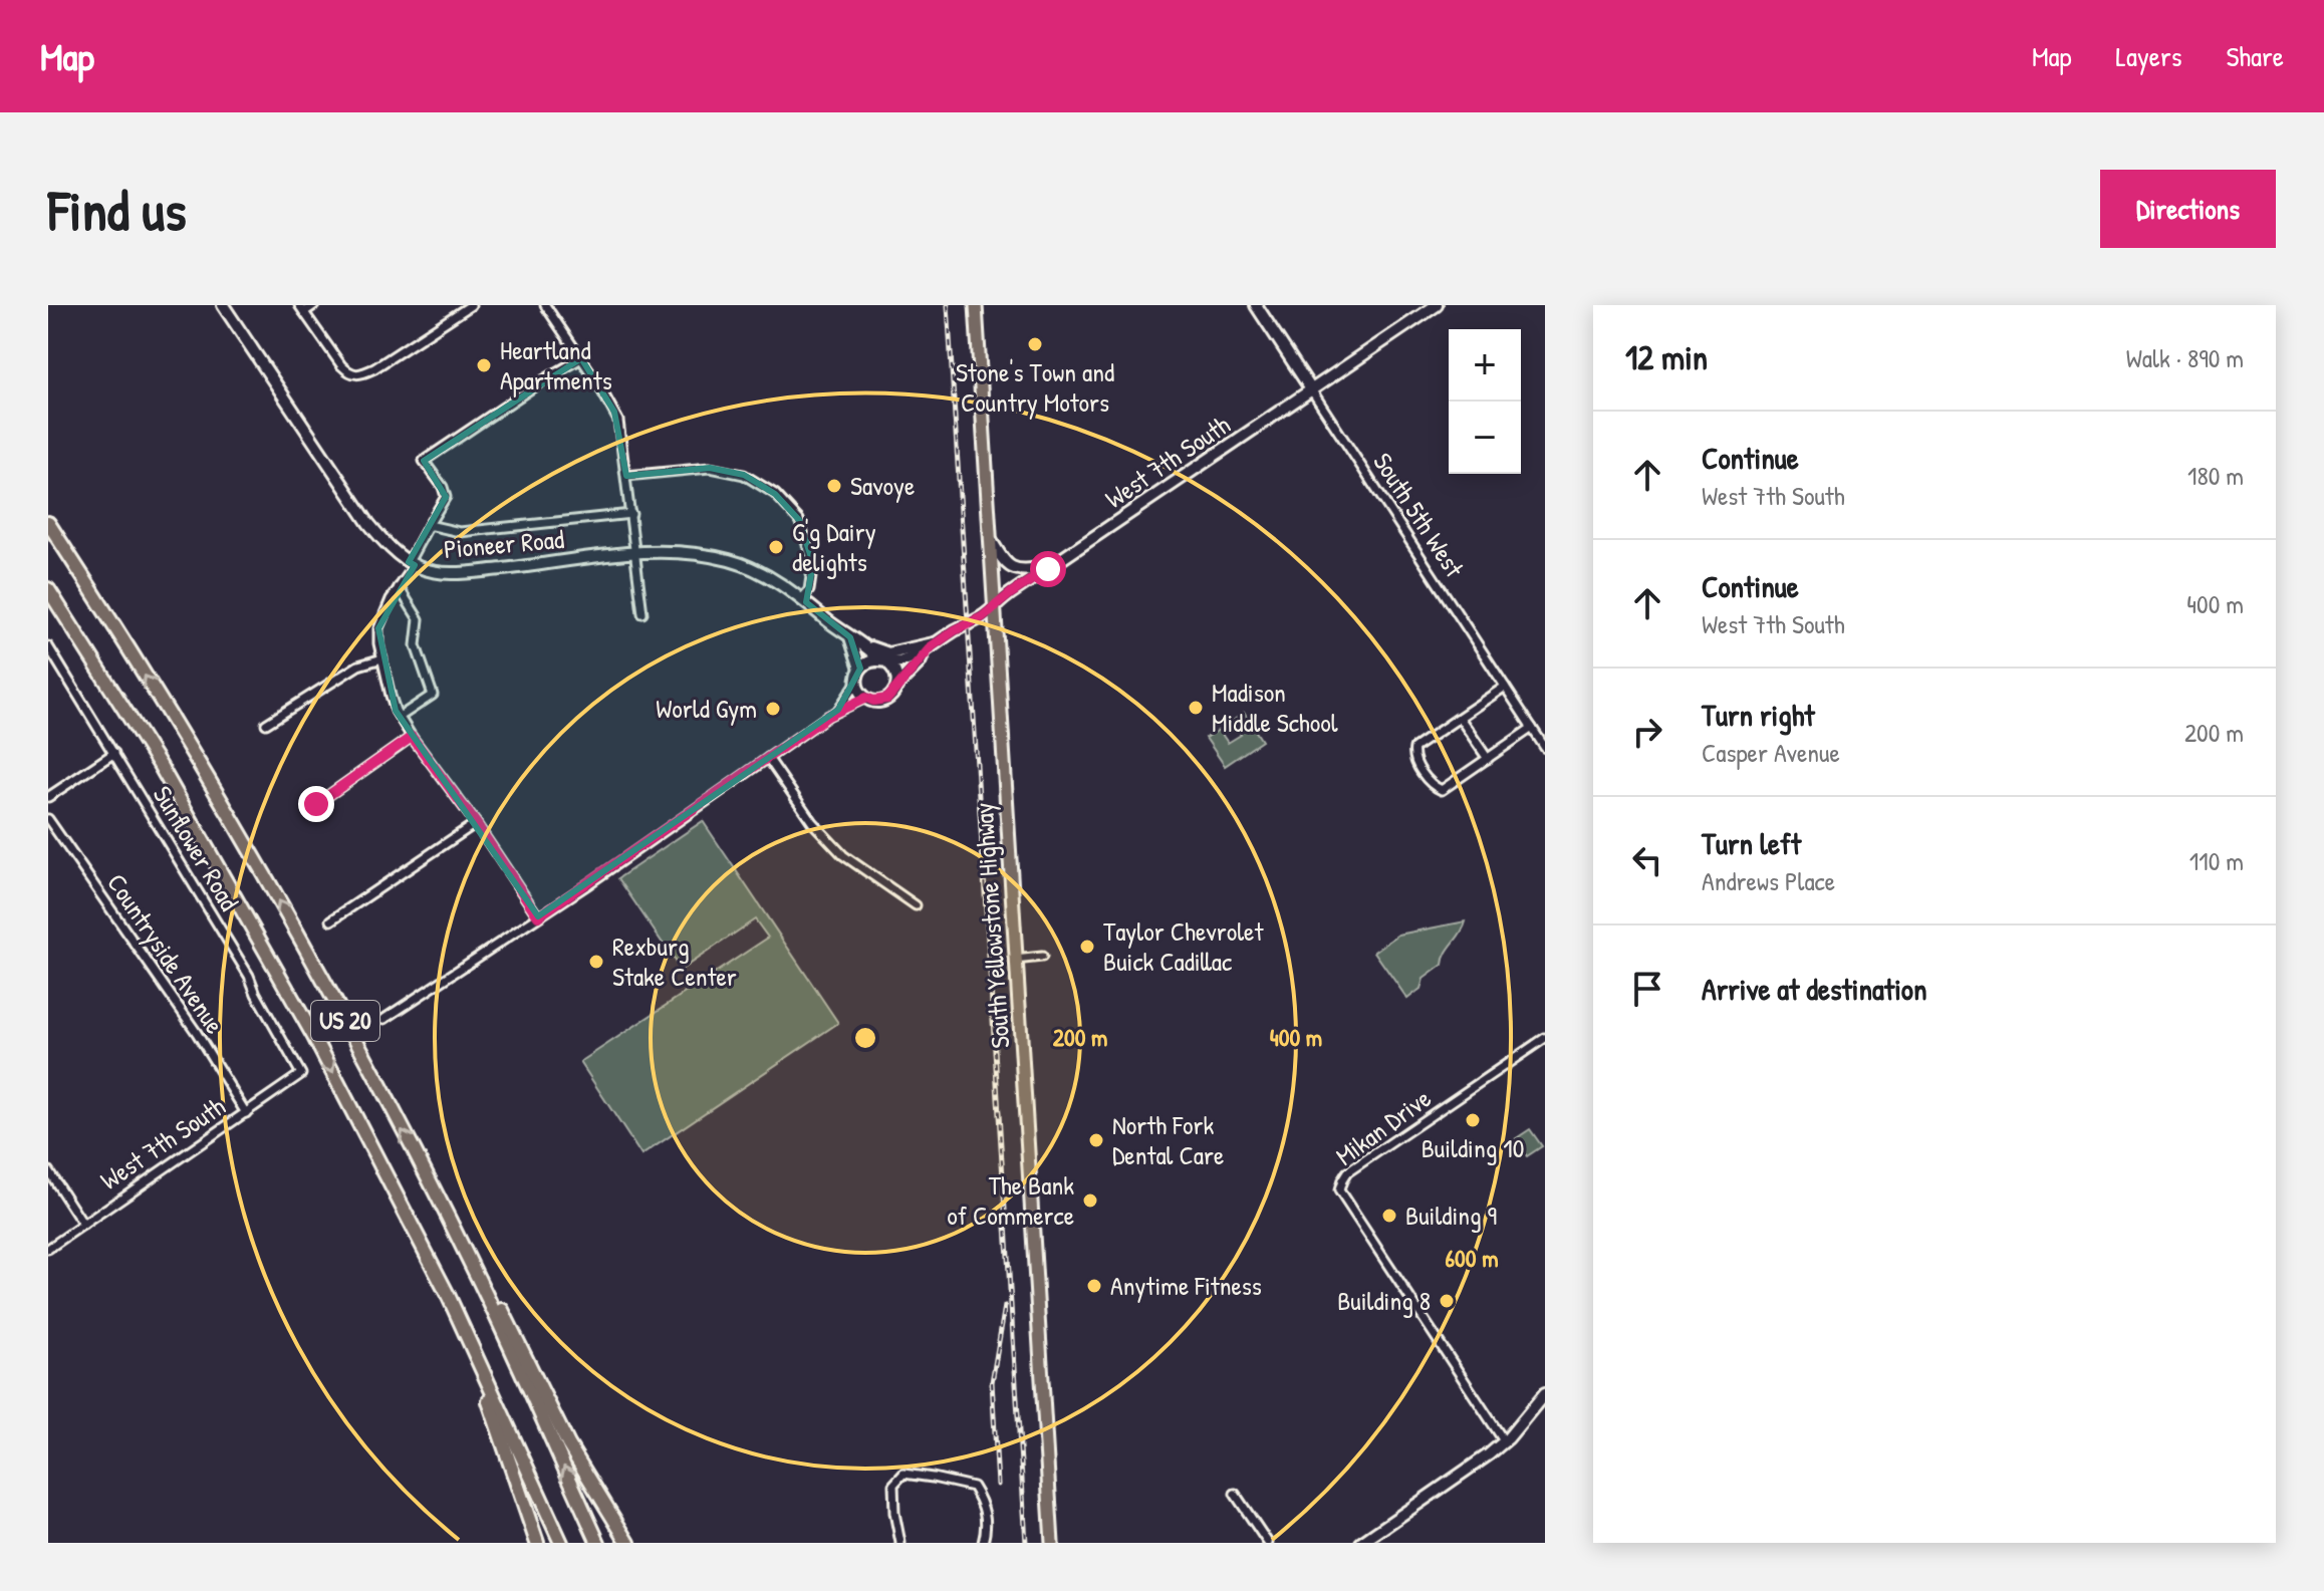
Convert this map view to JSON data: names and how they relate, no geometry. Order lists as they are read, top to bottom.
{
  "streets": {
    "highway": ["US 20"],
    "main road": ["South Yellowstone Highway"],
    "street": [
      "West 7th South",
      "South 5th West",
      "Pioneer Road",
      "Sunflower Road",
      "Countryside Avenue",
      "Mikan Drive"
    ]
  },
  "crossings": [
    ["West 7th South", "South 5th West"],
    ["West 7th South", "Pioneer Road"],
    ["West 7th South", "Sunflower Road"],
    ["West 7th South", "South Yellowstone Highway"],
    ["West 7th South", "Countryside Avenue"]
  ],
  "places": [
    "Stone's Town and Country Motors",
    "Heartland Apartments",
    "Savoye",
    "G'g Dairy delights",
    "Madison Middle School",
    "World Gym",
    "Taylor Chevrolet Buick Cadillac",
    "Rexburg Stake Center",
    "Building 10",
    "North Fork Dental Care",
    "The Bank of Commerce",
    "Building 9",
    "Anytime Fitness",
    "Building 8"
  ],
  "page": {
    "header": "Map",
    "nav": ["Map", "Layers", "Share"],
    "buttons": "Directions",
    "title": "Find us",
    "heading": ["12 min", "Walk · 890 m"],
    "map_buttons": ["+", "−"],
    "list": [
      ["Continue", "West 7th South", "180 m"],
      ["Continue", "West 7th South", "400 m"],
      ["Turn right", "Casper Avenue", "200 m"],
      ["Turn left", "Andrews Place", "110 m"],
      "Arrive at destination"
    ]
  },
  "rings": ["200 m", "400 m", "600 m"]
}
